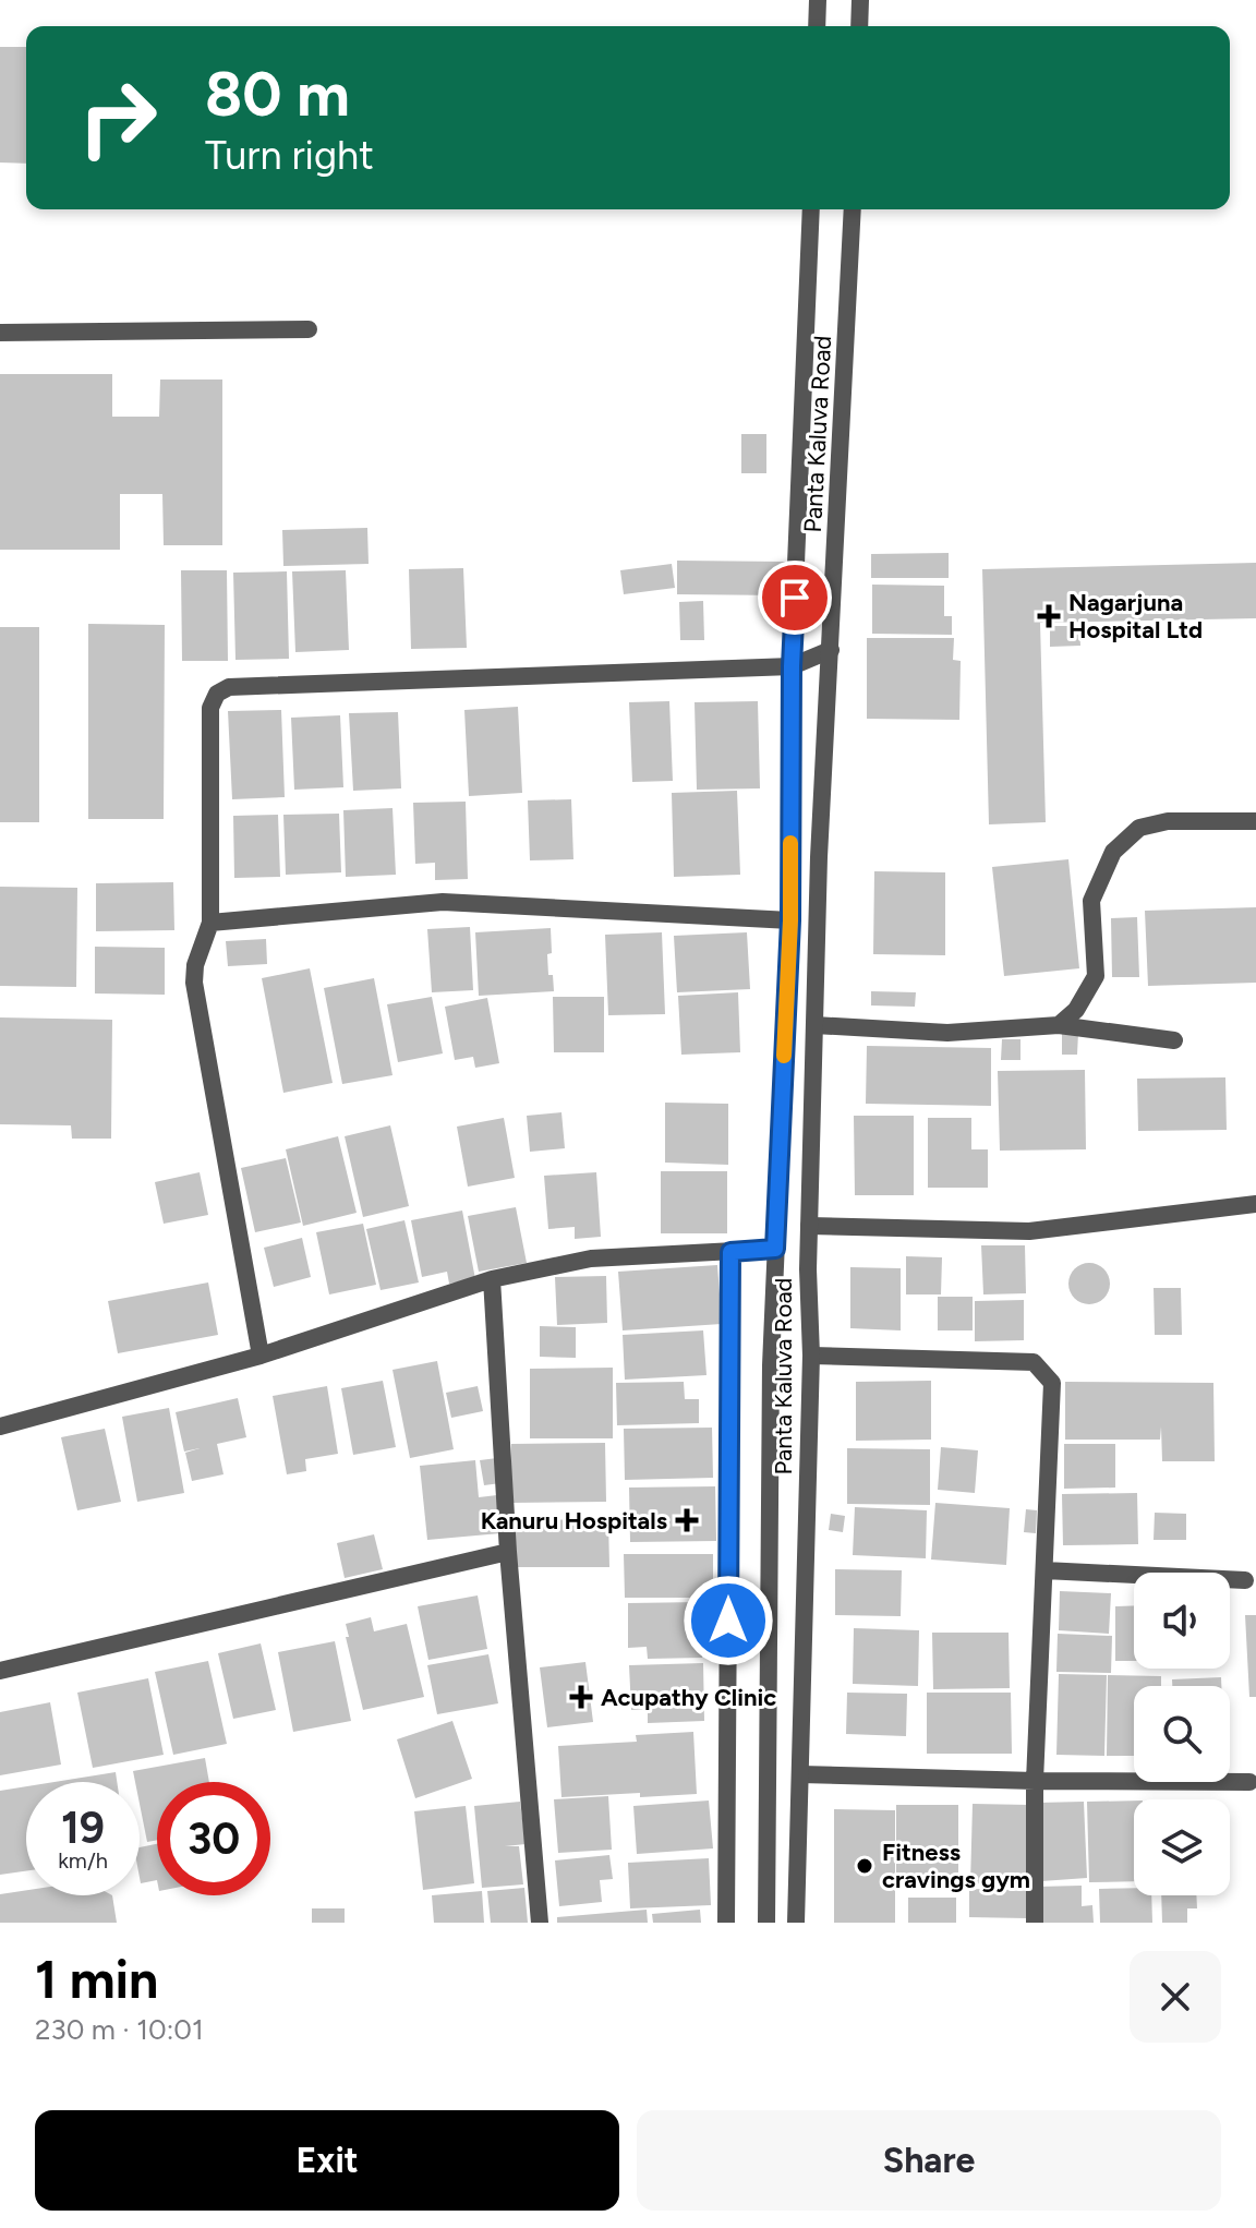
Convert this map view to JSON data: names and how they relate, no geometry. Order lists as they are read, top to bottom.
{
  "streets": {
    "street": ["Panta Kaluva Road"]
  },
  "places": {
    "health": ["Nagarjuna Hospital Ltd", "Kanuru Hospitals", "Acupathy Clinic"],
    "other": ["Fitness cravings gym"]
  },
  "page": {
    "turn": ["80 m", "Turn right"],
    "speed": "19 km/h",
    "limit": "30",
    "heading": ["1 min", "230 m · 10:01"],
    "buttons": ["Exit", "Share"]
  }
}
